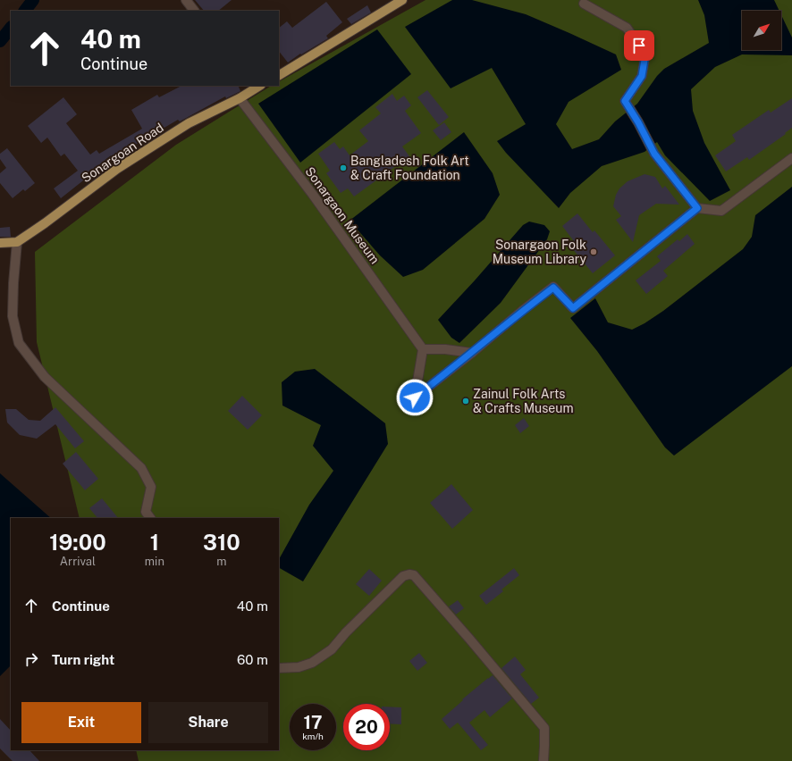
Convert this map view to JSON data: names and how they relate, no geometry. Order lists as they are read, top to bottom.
{
  "streets": {
    "main road": ["Sonargoan Road"],
    "street": ["Sonargaon Museum"]
  },
  "crossings": [
    ["Sonargoan Road", "Sonargaon Museum"]
  ],
  "places": ["Bangladesh Folk Art & Craft Foundation", "Sonargaon Folk Museum Library", "Zainul Folk Arts & Crafts Museum"],
  "north": "top right",
  "page": {
    "turn": ["40 m", "Continue"],
    "eta": [
      "19:00",
      "Arrival",
      "1",
      "min",
      "310",
      "m"
    ],
    "list": [
      {
        "name": "Continue",
        "value": "40 m"
      },
      {
        "name": "Turn right",
        "value": "60 m"
      }
    ],
    "buttons": ["Exit", "Share"],
    "speed": "17 km/h",
    "limit": "20"
  }
}
